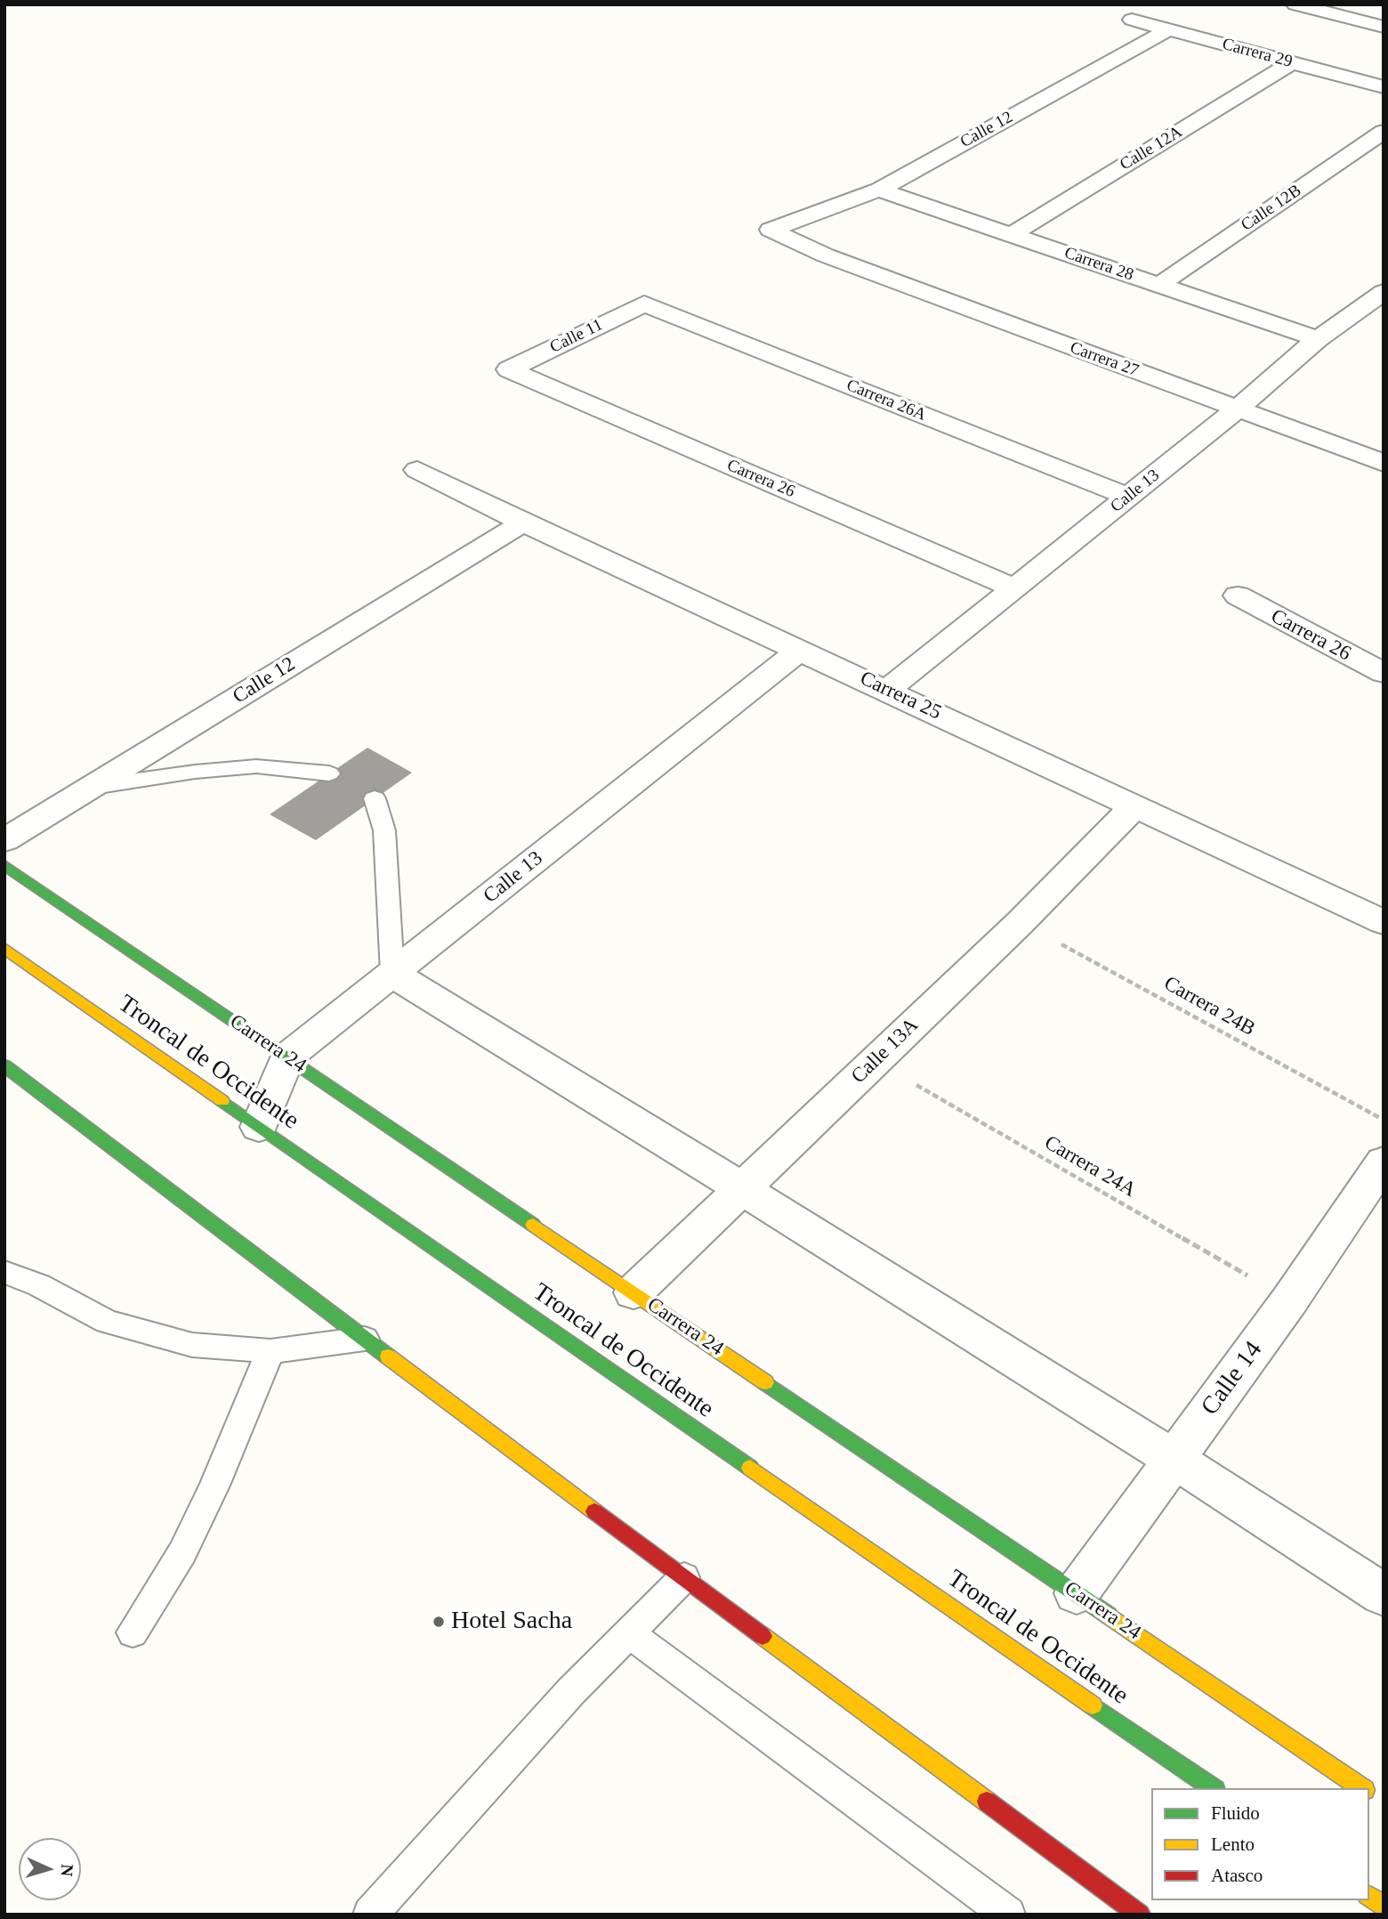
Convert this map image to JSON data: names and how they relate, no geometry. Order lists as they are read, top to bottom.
{
  "streets": {
    "main road": ["Carrera 24", "Troncal de Occidente"],
    "street": [
      "Carrera 29",
      "Calle 12",
      "Calle 12A",
      "Calle 12B",
      "Carrera 28",
      "Calle 11",
      "Carrera 27",
      "Carrera 26A",
      "Carrera 26",
      "Calle 13",
      "Carrera 25",
      "Calle 13A",
      "Calle 14"
    ],
    "path": ["Carrera 24B", "Carrera 24A"]
  },
  "crossings": [
    ["Carrera 29", "Calle 12"],
    ["Carrera 29", "Calle 12A"],
    ["Calle 12", "Carrera 28"],
    ["Calle 12", "Carrera 27"],
    ["Calle 12", "Carrera 25"],
    ["Calle 12A", "Carrera 28"],
    ["Calle 12B", "Carrera 28"],
    ["Carrera 28", "Calle 13"],
    ["Calle 11", "Carrera 26A"],
    ["Calle 11", "Carrera 26"],
    ["Carrera 27", "Calle 13"],
    ["Carrera 26A", "Calle 13"],
    ["Carrera 26", "Calle 13"],
    ["Calle 13", "Carrera 25"],
    ["Calle 13", "Carrera 24"],
    ["Calle 13", "Troncal de Occidente"],
    ["Carrera 25", "Calle 13A"],
    ["Carrera 24B", "Calle 13A"],
    ["Carrera 24", "Calle 13A"],
    ["Carrera 24", "Calle 14"],
    ["Calle 13A", "Carrera 24A"],
    ["Carrera 24A", "Calle 14"]
  ],
  "places": ["Hotel Sacha"],
  "legend": ["Fluido", "Lento", "Atasco"],
  "north": "right"
}
